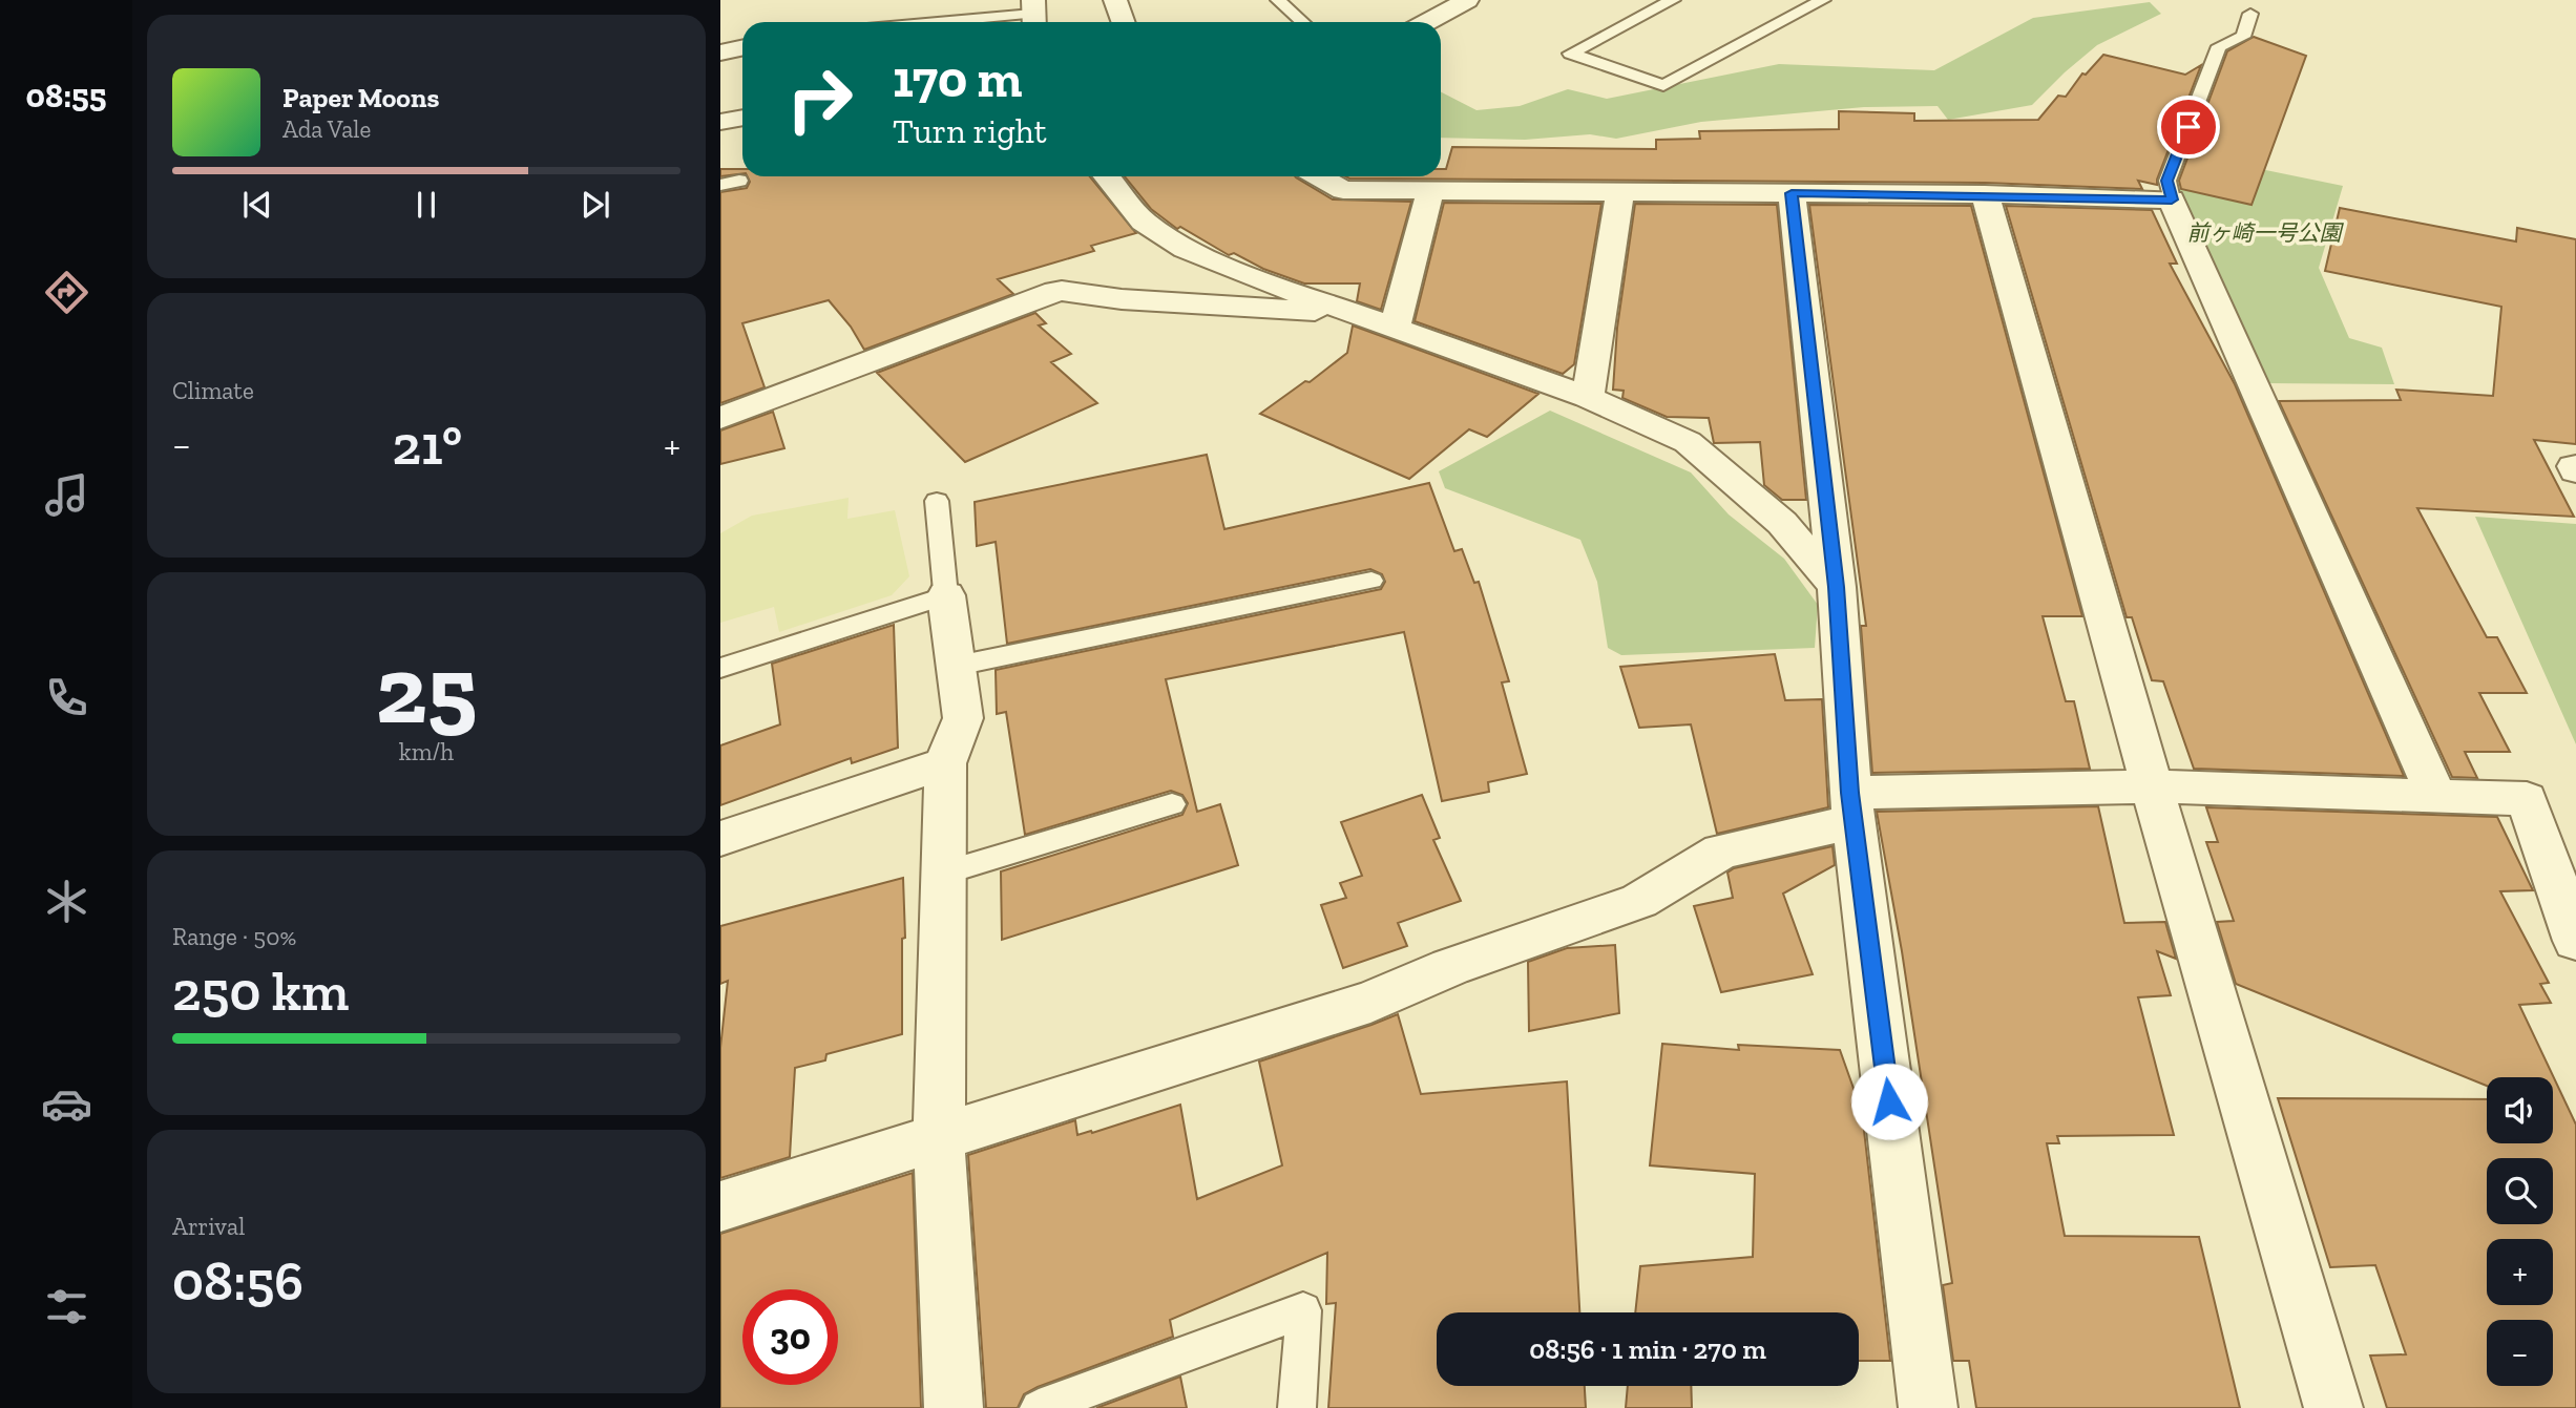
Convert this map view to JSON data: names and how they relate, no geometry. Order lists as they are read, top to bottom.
{
  "parks": ["前ヶ崎一号公園"],
  "page": {
    "tabs": "08:55",
    "turn": ["170 m", "Turn right"],
    "song": ["Paper Moons", "Ada Vale"],
    "tile": [
      "Climate",
      ["25", "km/h"],
      ["Range · 50%", "250 km"],
      ["Arrival", "08:56"]
    ],
    "heat": ["−", "21°", "+"],
    "map_buttons": ["+", "−"],
    "limit": "30",
    "trip": "08:56 · 1 min · 270 m"
  }
}
